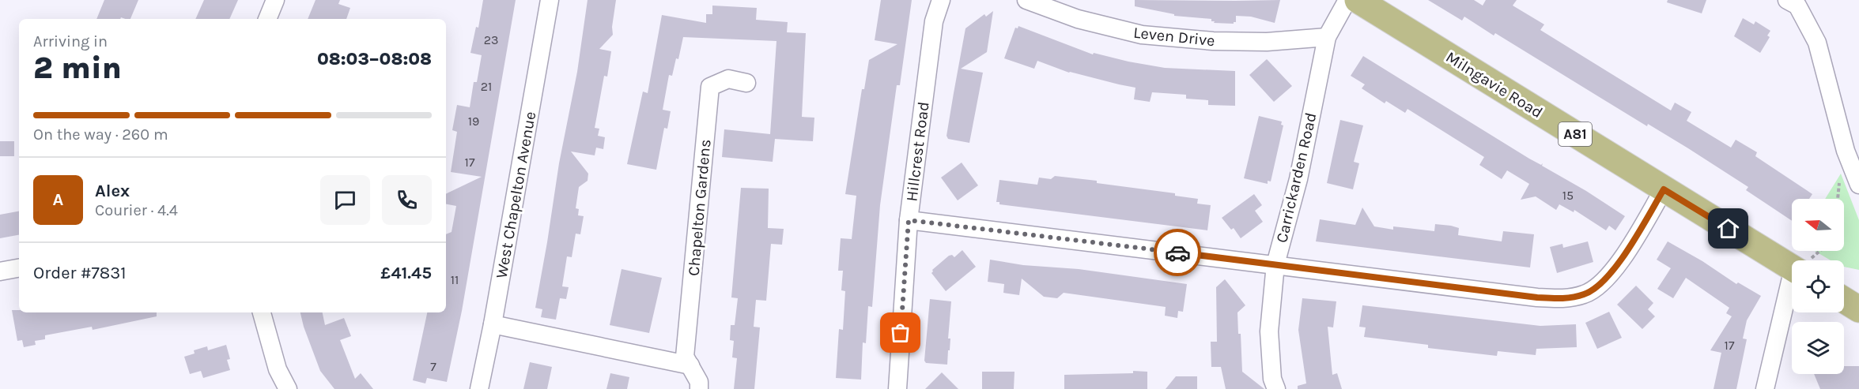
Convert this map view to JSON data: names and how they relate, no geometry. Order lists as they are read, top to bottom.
{
  "streets": {
    "main road": ["Milngavie Road", "A81"],
    "street": [
      "Leven Drive",
      "Hillcrest Road",
      "Carrickarden Road",
      "West Chapelton Avenue",
      "Chapelton Gardens"
    ]
  },
  "crossings": [
    ["Leven Drive", "Carrickarden Road"]
  ],
  "house_numbers": [
    "23",
    "21",
    "19",
    "17",
    "15",
    "11",
    "17",
    "7"
  ],
  "north": "left",
  "page": {
    "heading": ["2 min", "Arriving in", "08:03–08:08"],
    "panel": [
      "Alex",
      "Courier · 4.4",
      "Order #7831",
      "£41.45"
    ],
    "bar": "On the way · 260 m",
    "round": "A"
  }
}
